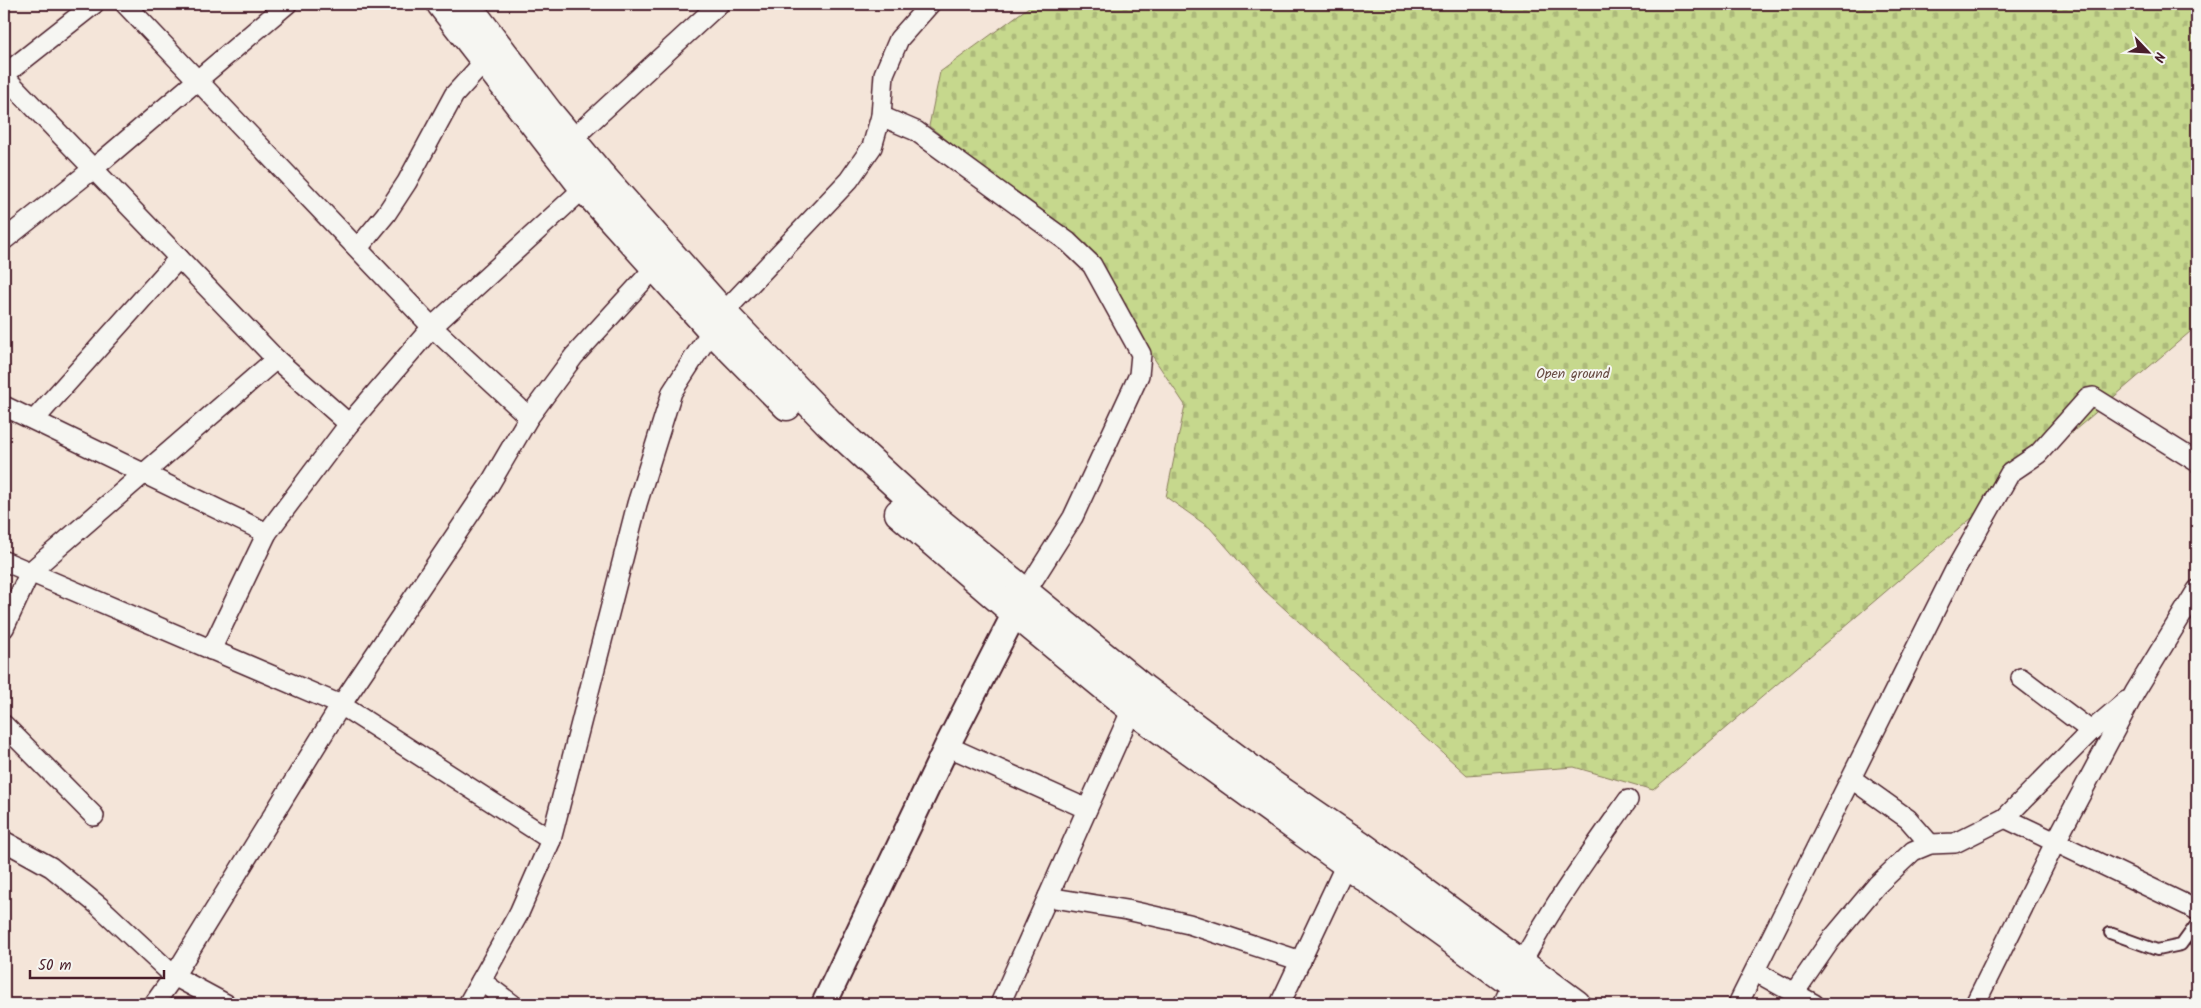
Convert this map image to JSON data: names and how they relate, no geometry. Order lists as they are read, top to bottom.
{
  "parks": ["Open ground"],
  "scale_bar": "50 m",
  "north": "bottom right"
}
